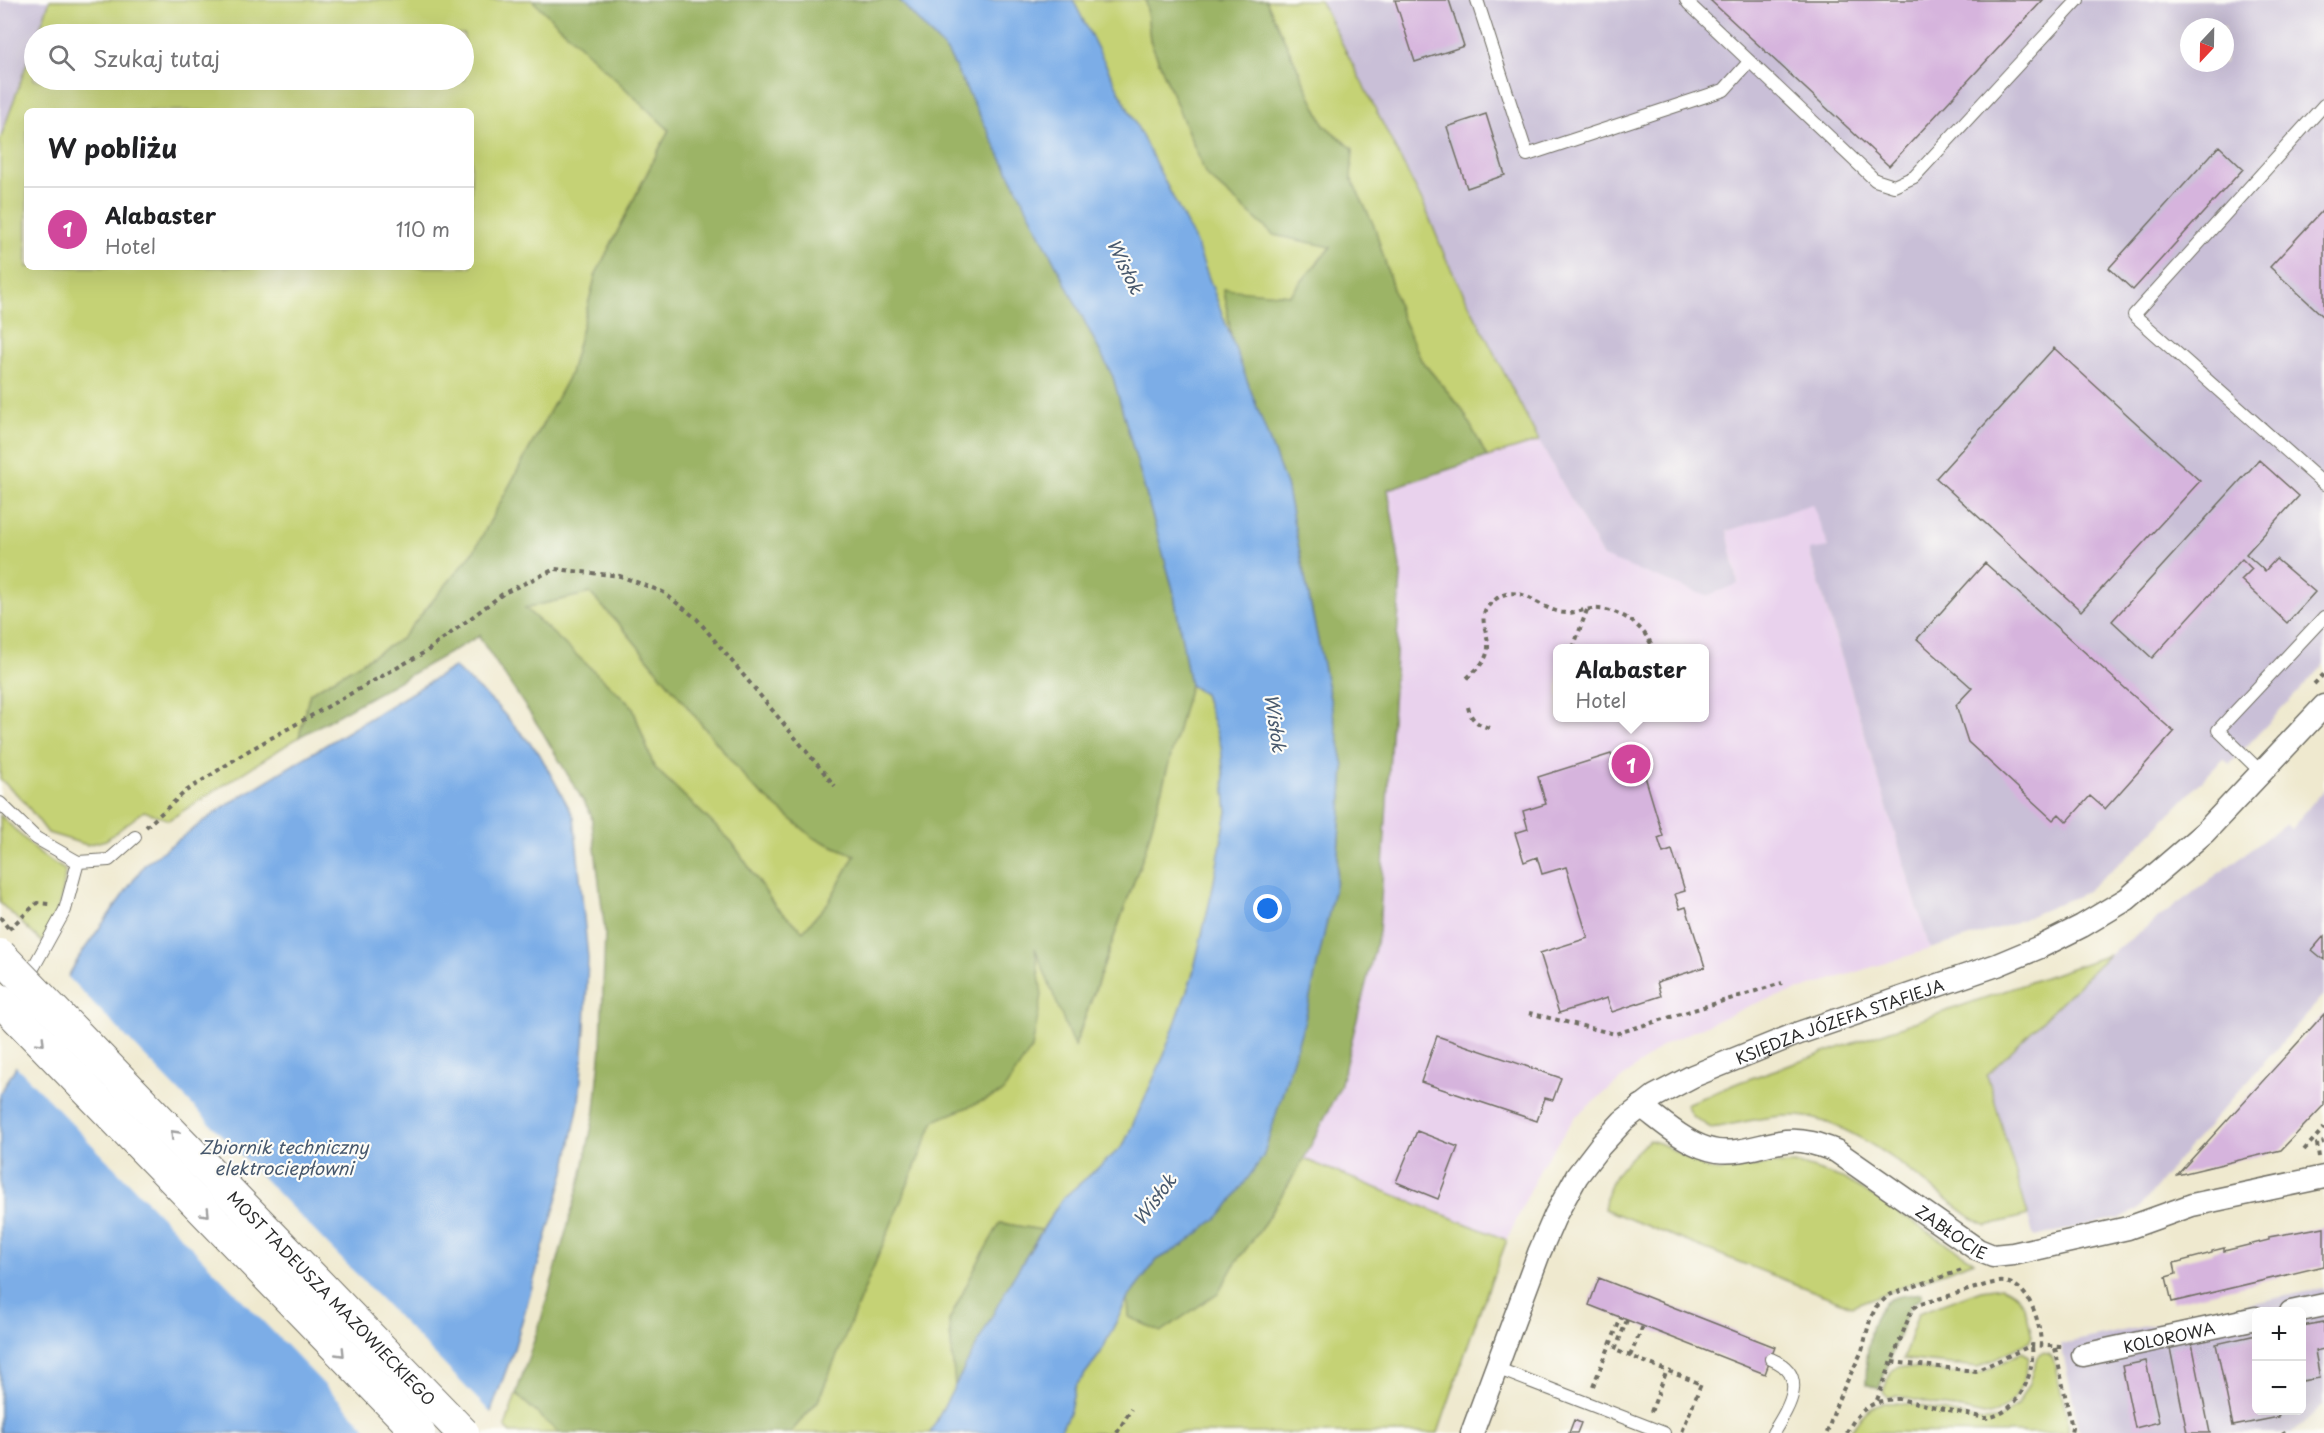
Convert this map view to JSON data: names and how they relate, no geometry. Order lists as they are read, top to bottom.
{
  "streets": {
    "main road": ["MOST TADEUSZA MAZOWIECKIEGO"],
    "street": ["KSIĘDZA JÓZEFA STAFIEJA", "ZABŁOCIE", "KOLOROWA"]
  },
  "crossings": [
    ["KSIĘDZA JÓZEFA STAFIEJA", "ZABŁOCIE"]
  ],
  "water": ["Wisłok", "Zbiornik techniczny elektrociepłowni"],
  "north": "bottom",
  "page": {
    "search": "Szukaj tutaj",
    "heading": "W pobliżu",
    "list": [
      {
        "mark": "1",
        "name": "Alabaster",
        "note": "Hotel",
        "value": "110 m"
      }
    ],
    "popup": ["Alabaster", "Hotel"],
    "pins": "1",
    "map_buttons": ["+", "−"]
  }
}
